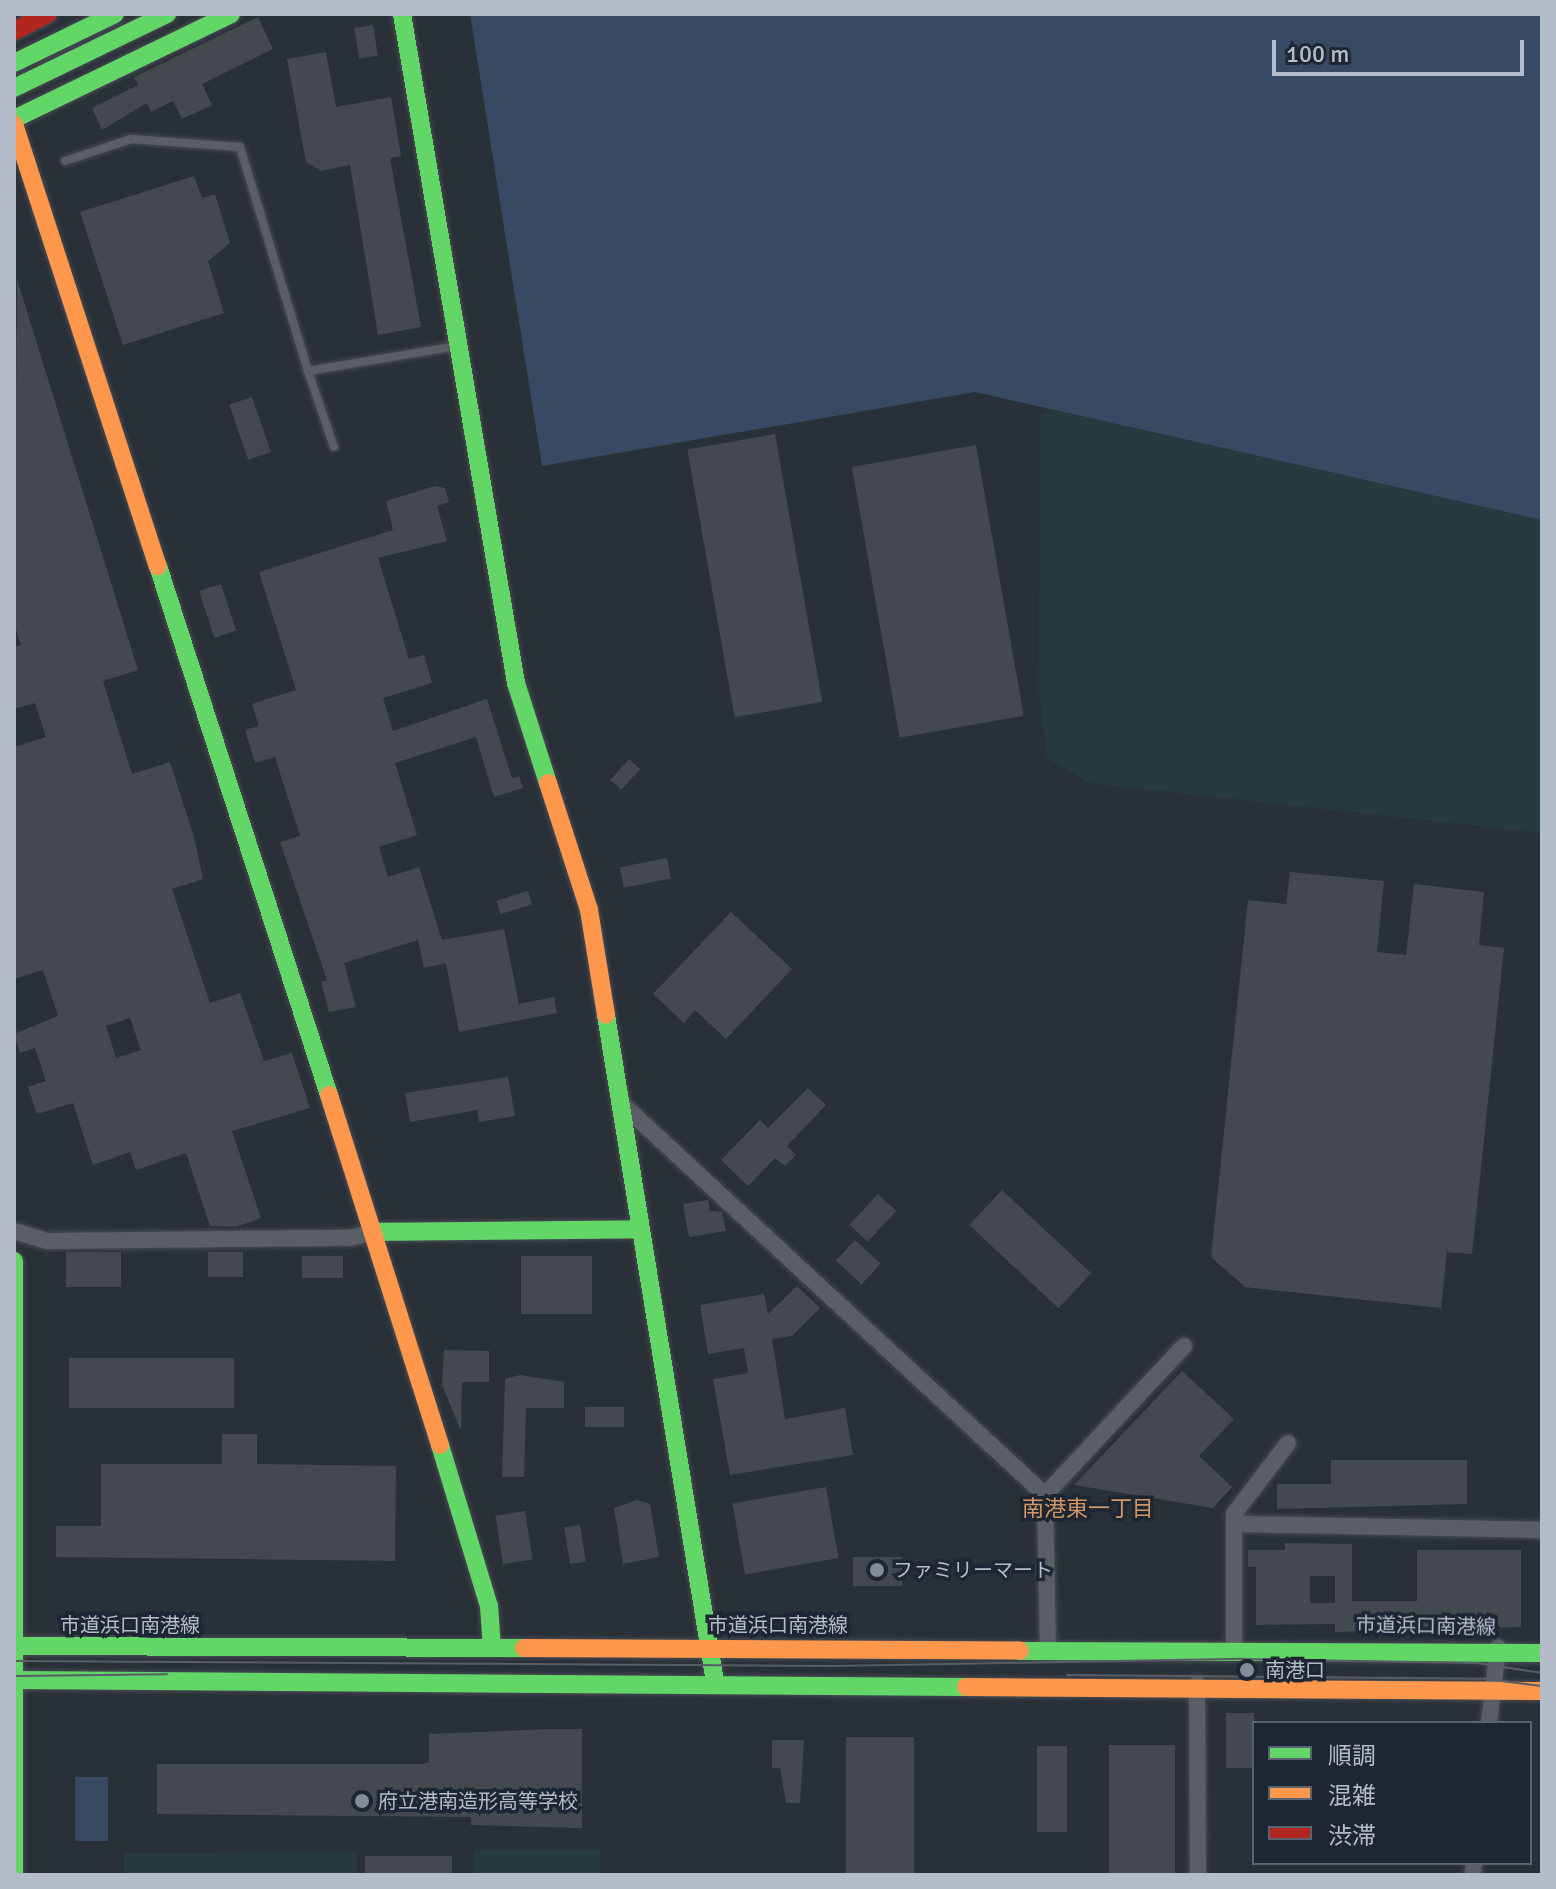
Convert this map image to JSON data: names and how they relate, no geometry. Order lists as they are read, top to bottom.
{
  "streets": {
    "street": ["市道浜口南港線"]
  },
  "districts": ["南港東一丁目"],
  "places": ["ファミリーマート", "南港口", "府立港南造形高等学校"],
  "legend": ["順調", "混雑", "渋滞"],
  "scale_bar": "100 m"
}
